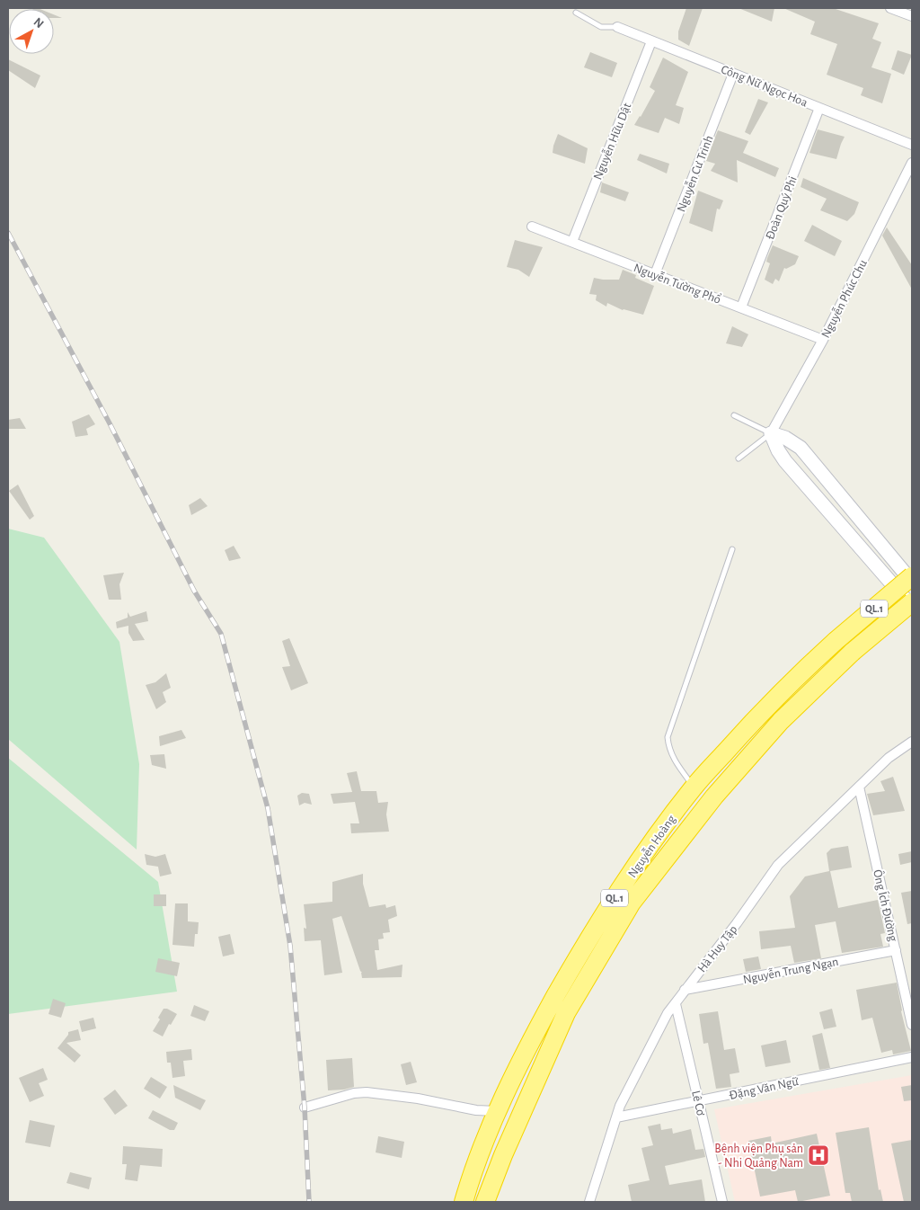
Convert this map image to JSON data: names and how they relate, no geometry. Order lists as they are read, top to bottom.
{
  "streets": {
    "highway": ["QL.1", "Nguyễn Hoàng"],
    "street": [
      "Công Nữ Ngọc Hoa",
      "Nguyễn Hữu Dật",
      "Nguyễn Cư Trinh",
      "Đoàn Quý Phi",
      "Nguyễn Tường Phổ",
      "Nguyễn Phúc Chu",
      "Ông Ích Đường",
      "Hà Huy Tập",
      "Nguyễn Trung Ngạn",
      "Đặng Văn Ngữ",
      "Lê Cơ"
    ]
  },
  "crossings": [
    ["Công Nữ Ngọc Hoa", "Nguyễn Hữu Dật"],
    ["Công Nữ Ngọc Hoa", "Nguyễn Cư Trinh"],
    ["Công Nữ Ngọc Hoa", "Đoàn Quý Phi"],
    ["Nguyễn Hữu Dật", "Nguyễn Tường Phổ"],
    ["Nguyễn Cư Trinh", "Nguyễn Tường Phổ"],
    ["Đoàn Quý Phi", "Nguyễn Tường Phổ"],
    ["Nguyễn Tường Phổ", "Nguyễn Phúc Chu"],
    ["Ông Ích Đường", "Hà Huy Tập"],
    ["Ông Ích Đường", "Nguyễn Trung Ngạn"],
    ["Hà Huy Tập", "Nguyễn Trung Ngạn"],
    ["Hà Huy Tập", "Đặng Văn Ngữ"],
    ["Hà Huy Tập", "Lê Cơ"],
    ["Đặng Văn Ngữ", "Lê Cơ"]
  ],
  "places": {
    "hospital": ["Bệnh viện Phụ sản - Nhi Quảng Nam"]
  },
  "north": "top right"
}
